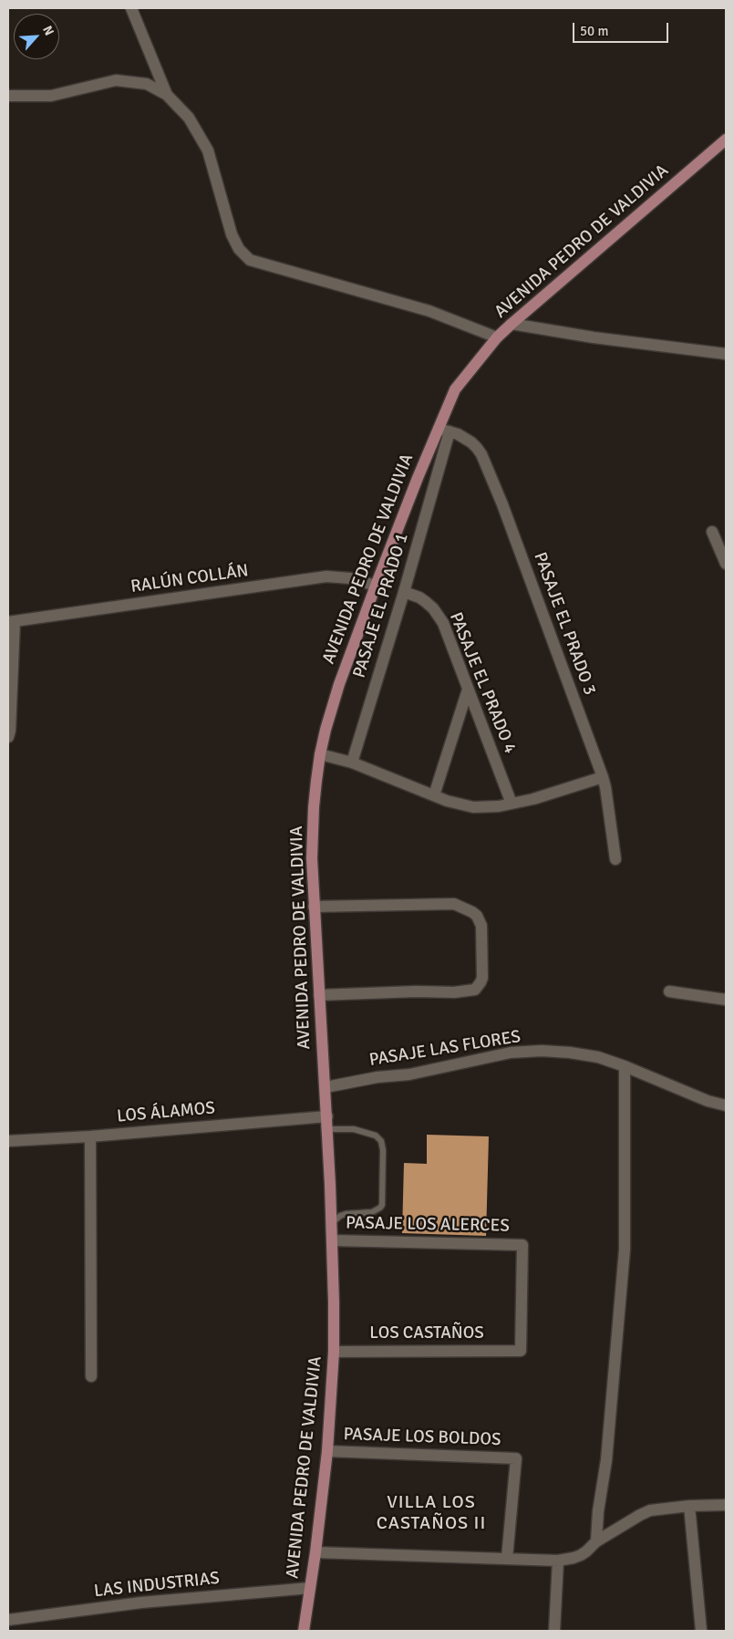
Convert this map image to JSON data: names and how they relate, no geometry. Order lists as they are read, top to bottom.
{
  "streets": {
    "main road": ["AVENIDA PEDRO DE VALDIVIA"],
    "street": [
      "RALÚN COLLÁN",
      "PASAJE EL PRADO 1",
      "PASAJE EL PRADO 3",
      "PASAJE EL PRADO 4",
      "PASAJE LAS FLORES",
      "LOS ÁLAMOS",
      "PASAJE LOS ALERCES",
      "LOS CASTAÑOS",
      "PASAJE LOS BOLDOS",
      "LAS INDUSTRIAS"
    ]
  },
  "crossings": [
    ["AVENIDA PEDRO DE VALDIVIA", "RALÚN COLLÁN"],
    ["AVENIDA PEDRO DE VALDIVIA", "PASAJE EL PRADO 1"],
    ["AVENIDA PEDRO DE VALDIVIA", "PASAJE EL PRADO 3"],
    ["AVENIDA PEDRO DE VALDIVIA", "PASAJE LAS FLORES"],
    ["AVENIDA PEDRO DE VALDIVIA", "LOS ÁLAMOS"],
    ["AVENIDA PEDRO DE VALDIVIA", "PASAJE LOS ALERCES"],
    ["AVENIDA PEDRO DE VALDIVIA", "LOS CASTAÑOS"],
    ["AVENIDA PEDRO DE VALDIVIA", "PASAJE LOS BOLDOS"],
    ["AVENIDA PEDRO DE VALDIVIA", "LAS INDUSTRIAS"],
    ["PASAJE EL PRADO 1", "PASAJE EL PRADO 3"],
    ["PASAJE EL PRADO 1", "PASAJE EL PRADO 4"],
    ["PASAJE LOS ALERCES", "LOS CASTAÑOS"]
  ],
  "districts": ["VILLA LOS CASTAÑOS II"],
  "scale_bar": "50 m",
  "north": "top right"
}
